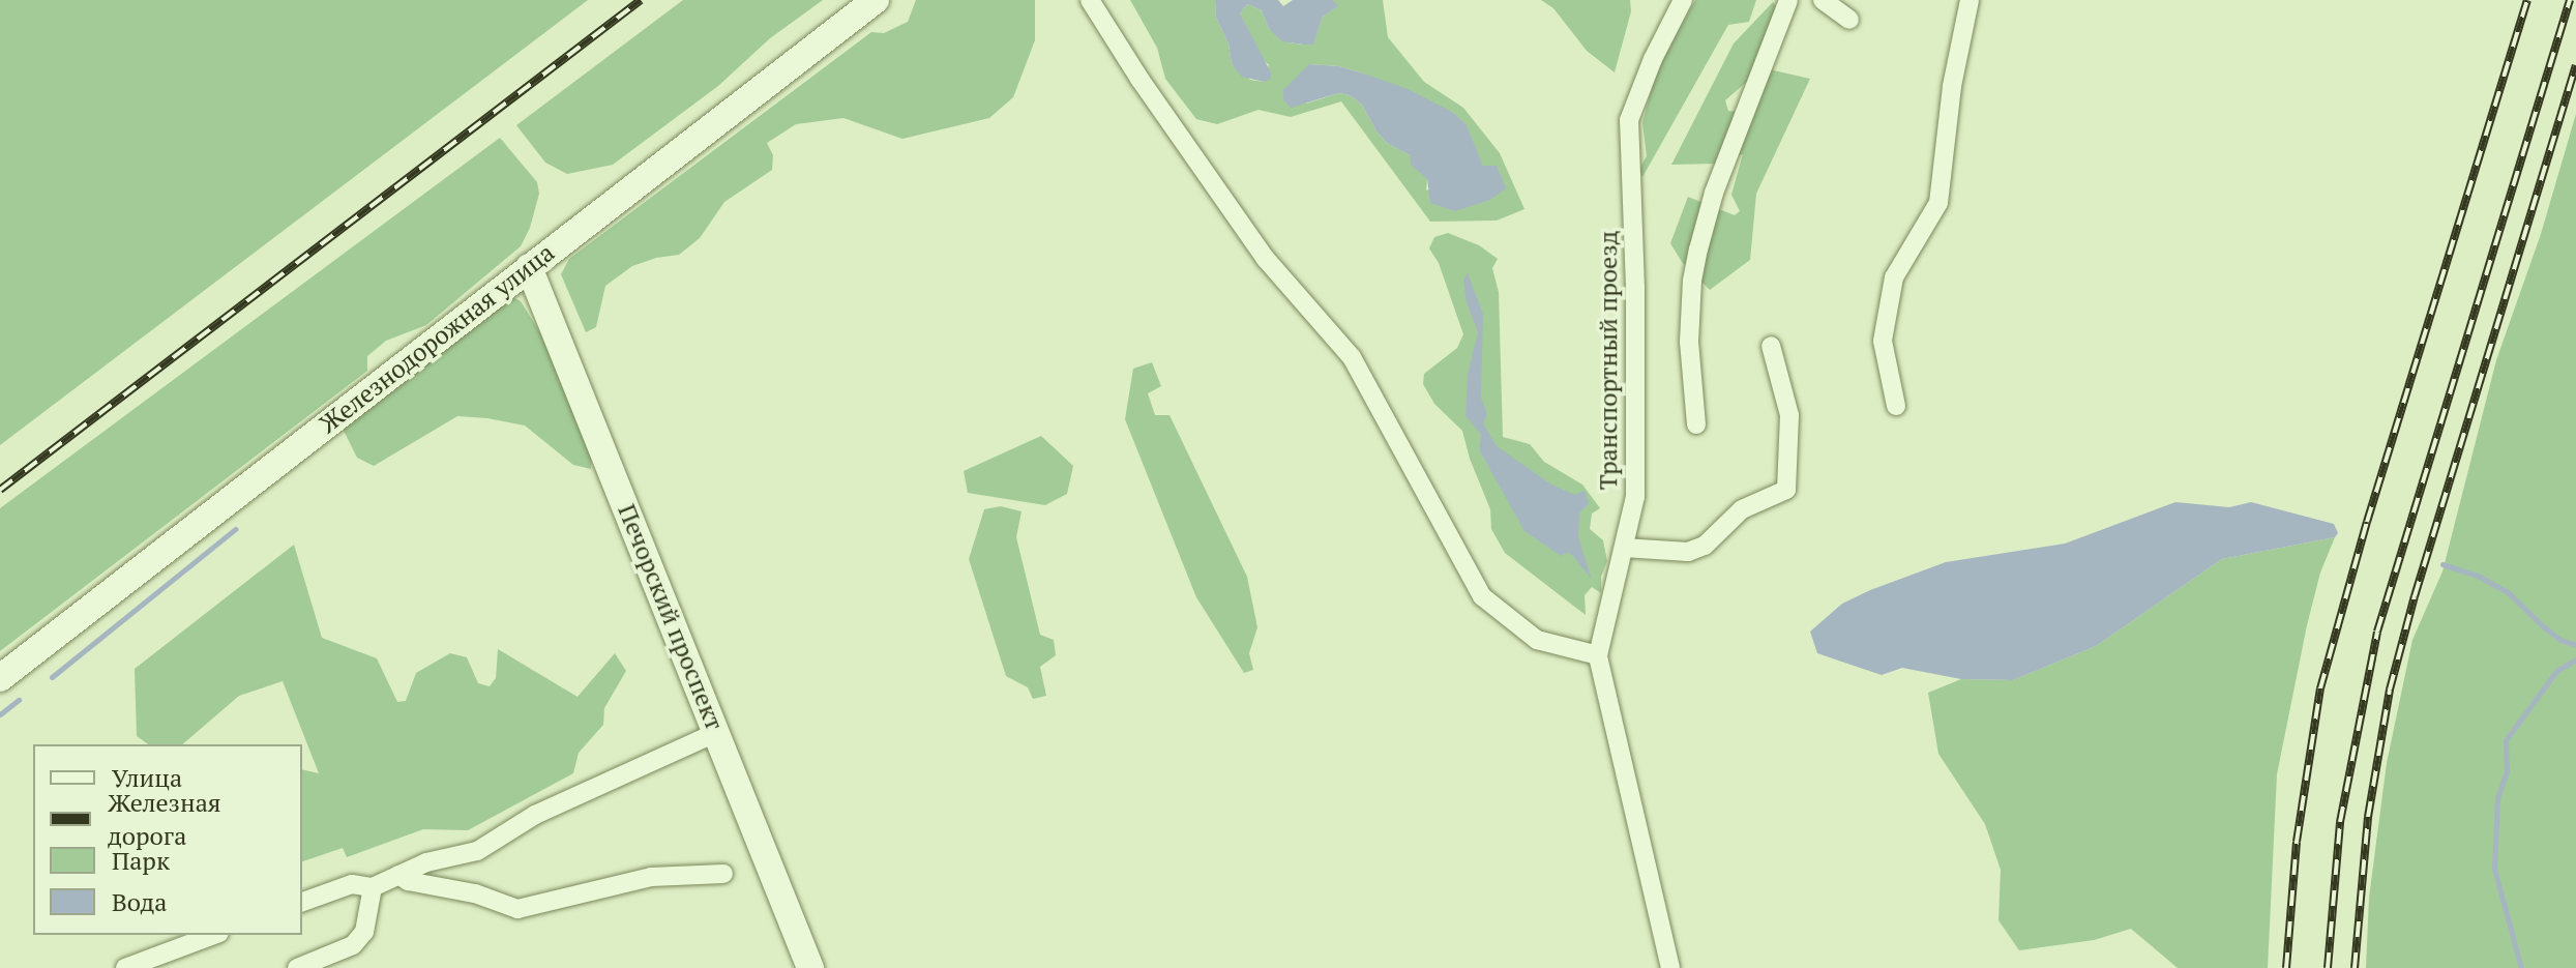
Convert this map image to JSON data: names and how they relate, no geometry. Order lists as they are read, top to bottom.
{
  "streets": {
    "main road": ["Железнодорожная улица", "Печорский проспект"],
    "street": ["Транспортный проезд"]
  },
  "crossings": [
    ["Железнодорожная улица", "Печорский проспект"]
  ],
  "legend": [
    "Улица",
    "Железная дорога",
    "Парк",
    "Вода"
  ]
}
